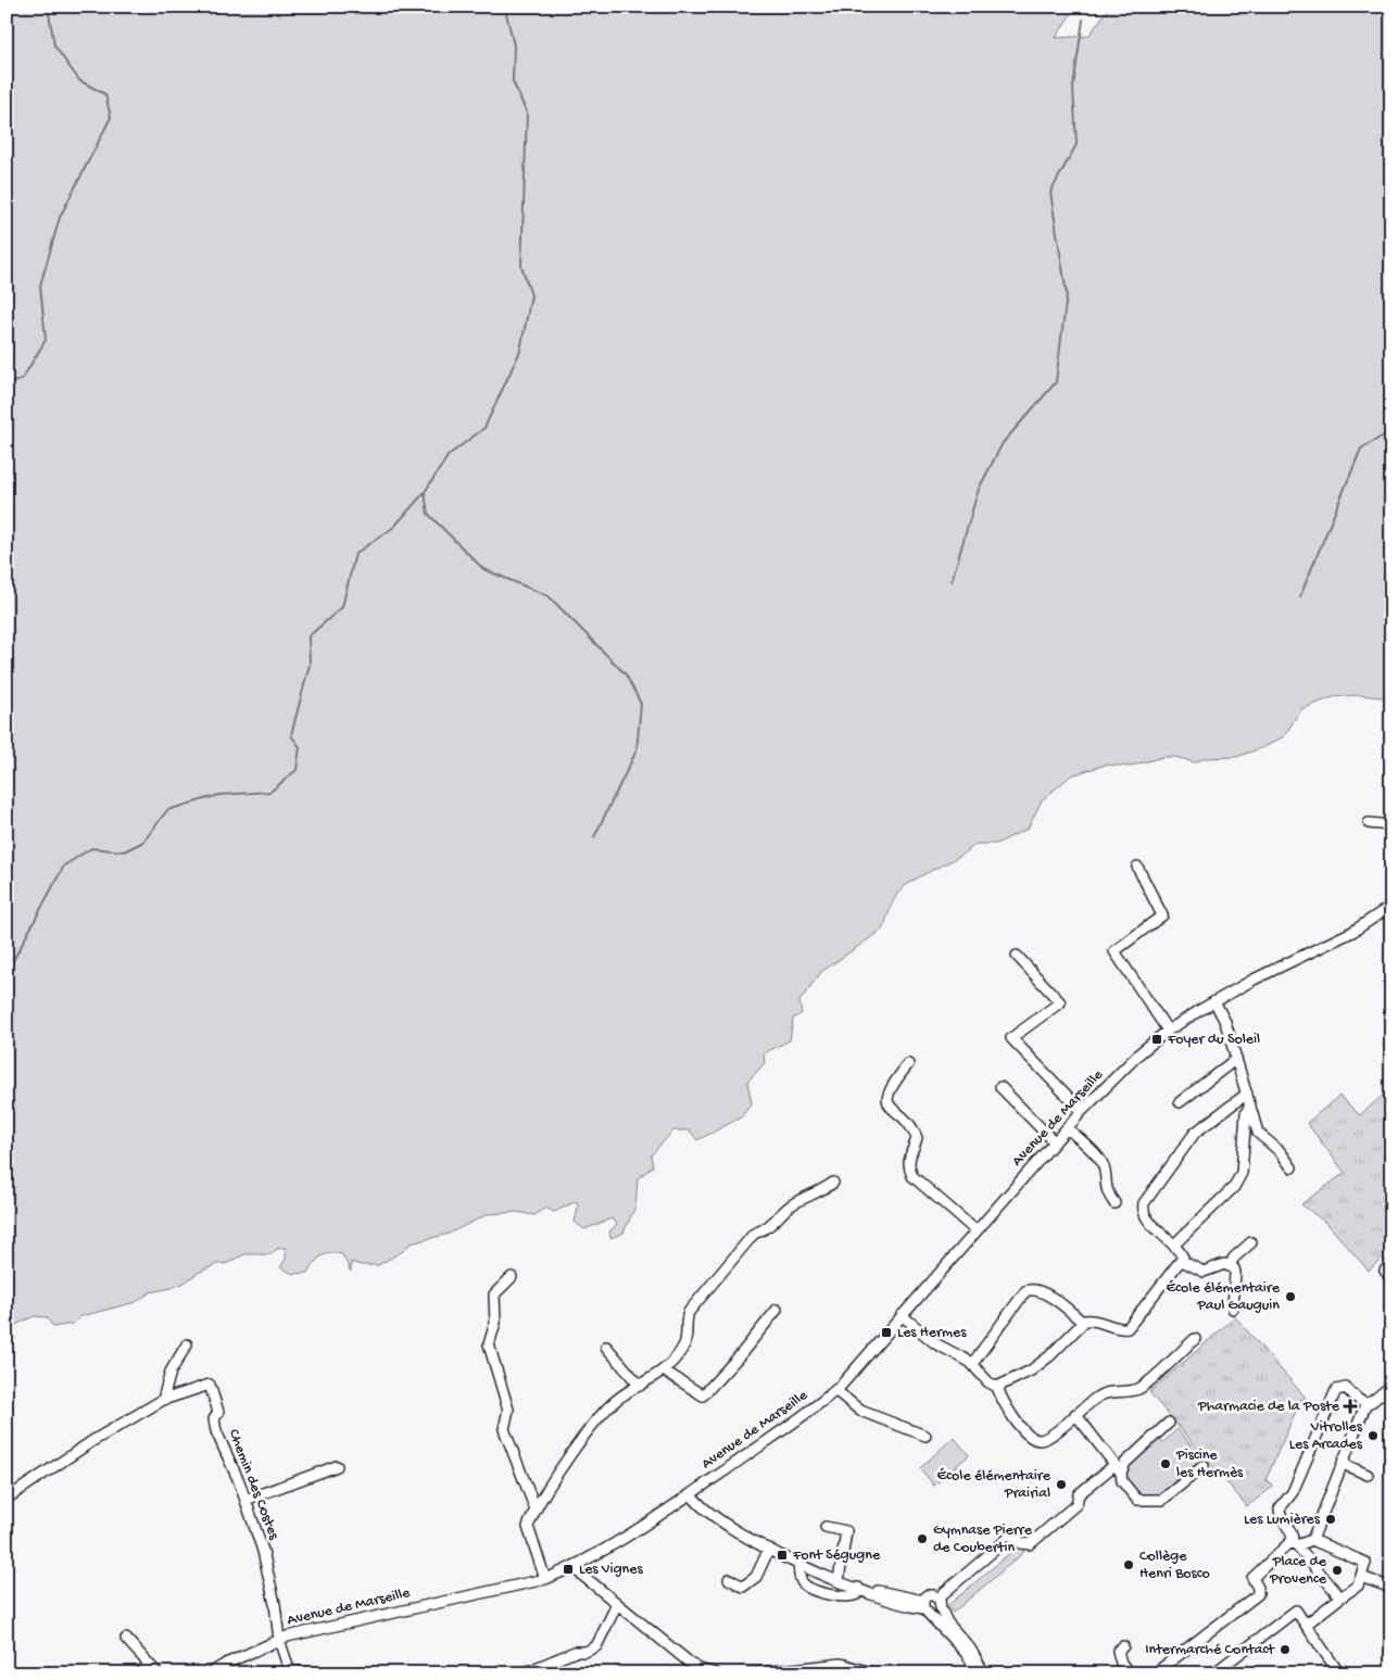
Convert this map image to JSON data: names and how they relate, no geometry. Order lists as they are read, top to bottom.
{
  "streets": {
    "street": ["Avenue de Marseille", "Chemin des Costes"]
  },
  "crossings": [
    ["Avenue de Marseille", "Chemin des Costes"]
  ],
  "places": {
    "transit": [
      "Foyer du Soleil",
      "Les Hermes",
      "Font Ségugne",
      "Les Vignes"
    ],
    "other": [
      "École élémentaire Paul Gauguin",
      "Vitrolles Les Arcades",
      "Piscine les Hermès",
      "École élémentaire Prairial",
      "Les Lumières",
      "Gymnase Pierre de Coubertin",
      "Collège Henri Bosco",
      "Place de Provence",
      "Intermarché Contact"
    ],
    "health": ["Pharmacie de la Poste"]
  }
}
